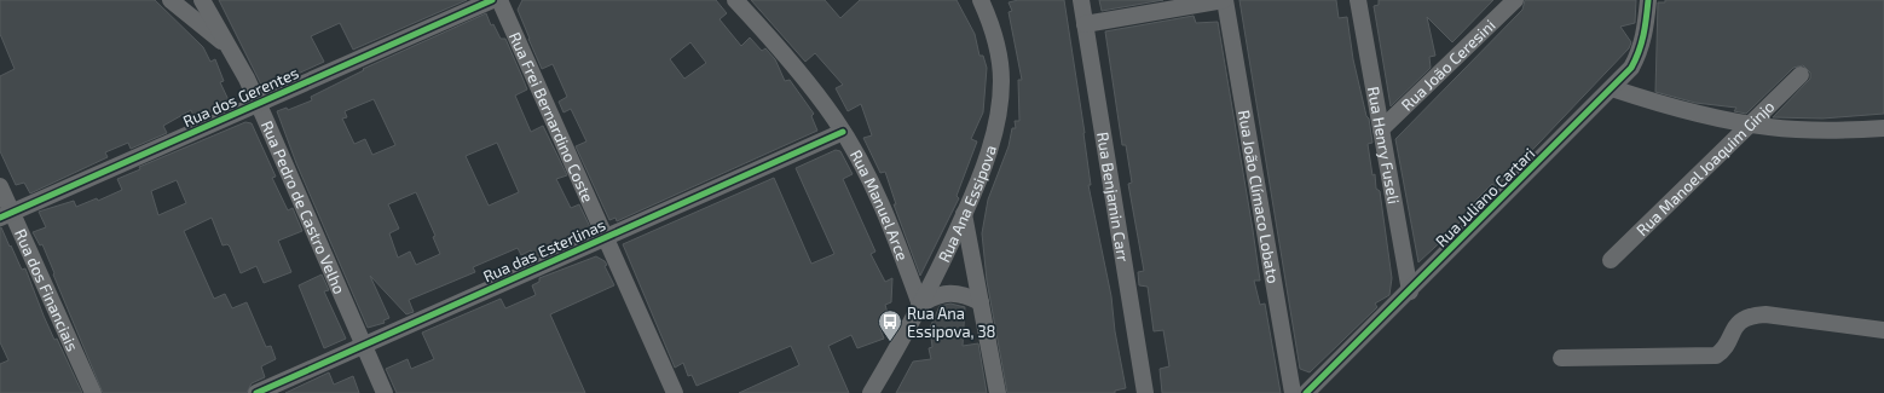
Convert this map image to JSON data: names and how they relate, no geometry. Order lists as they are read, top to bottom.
{
  "streets": {
    "street": [
      "Rua João Ceresini",
      "Rua dos Gerentes",
      "Rua Frei Bernardino Coste",
      "Rua Henry Fuseli",
      "Rua Manoel Joaquim Ginjo",
      "Rua Benjamin Carr",
      "Rua João Clímaco Lobato",
      "Rua Juliano Cartari",
      "Rua Ana Essipova",
      "Rua Manuel Arce",
      "Rua Pedro de Castro Velho",
      "Rua das Esterlinas",
      "Rua dos Financiais"
    ]
  },
  "crossings": [
    ["Rua João Ceresini", "Rua Henry Fuseli"],
    ["Rua dos Gerentes", "Rua Pedro de Castro Velho"],
    ["Rua dos Gerentes", "Rua dos Financiais"],
    ["Rua Frei Bernardino Coste", "Rua das Esterlinas"],
    ["Rua Henry Fuseli", "Rua Juliano Cartari"],
    ["Rua Ana Essipova", "Rua Manuel Arce"],
    ["Rua Manuel Arce", "Rua das Esterlinas"],
    ["Rua Pedro de Castro Velho", "Rua das Esterlinas"]
  ],
  "places": {
    "bus stop": ["Rua Ana Essipova, 38"]
  }
}
